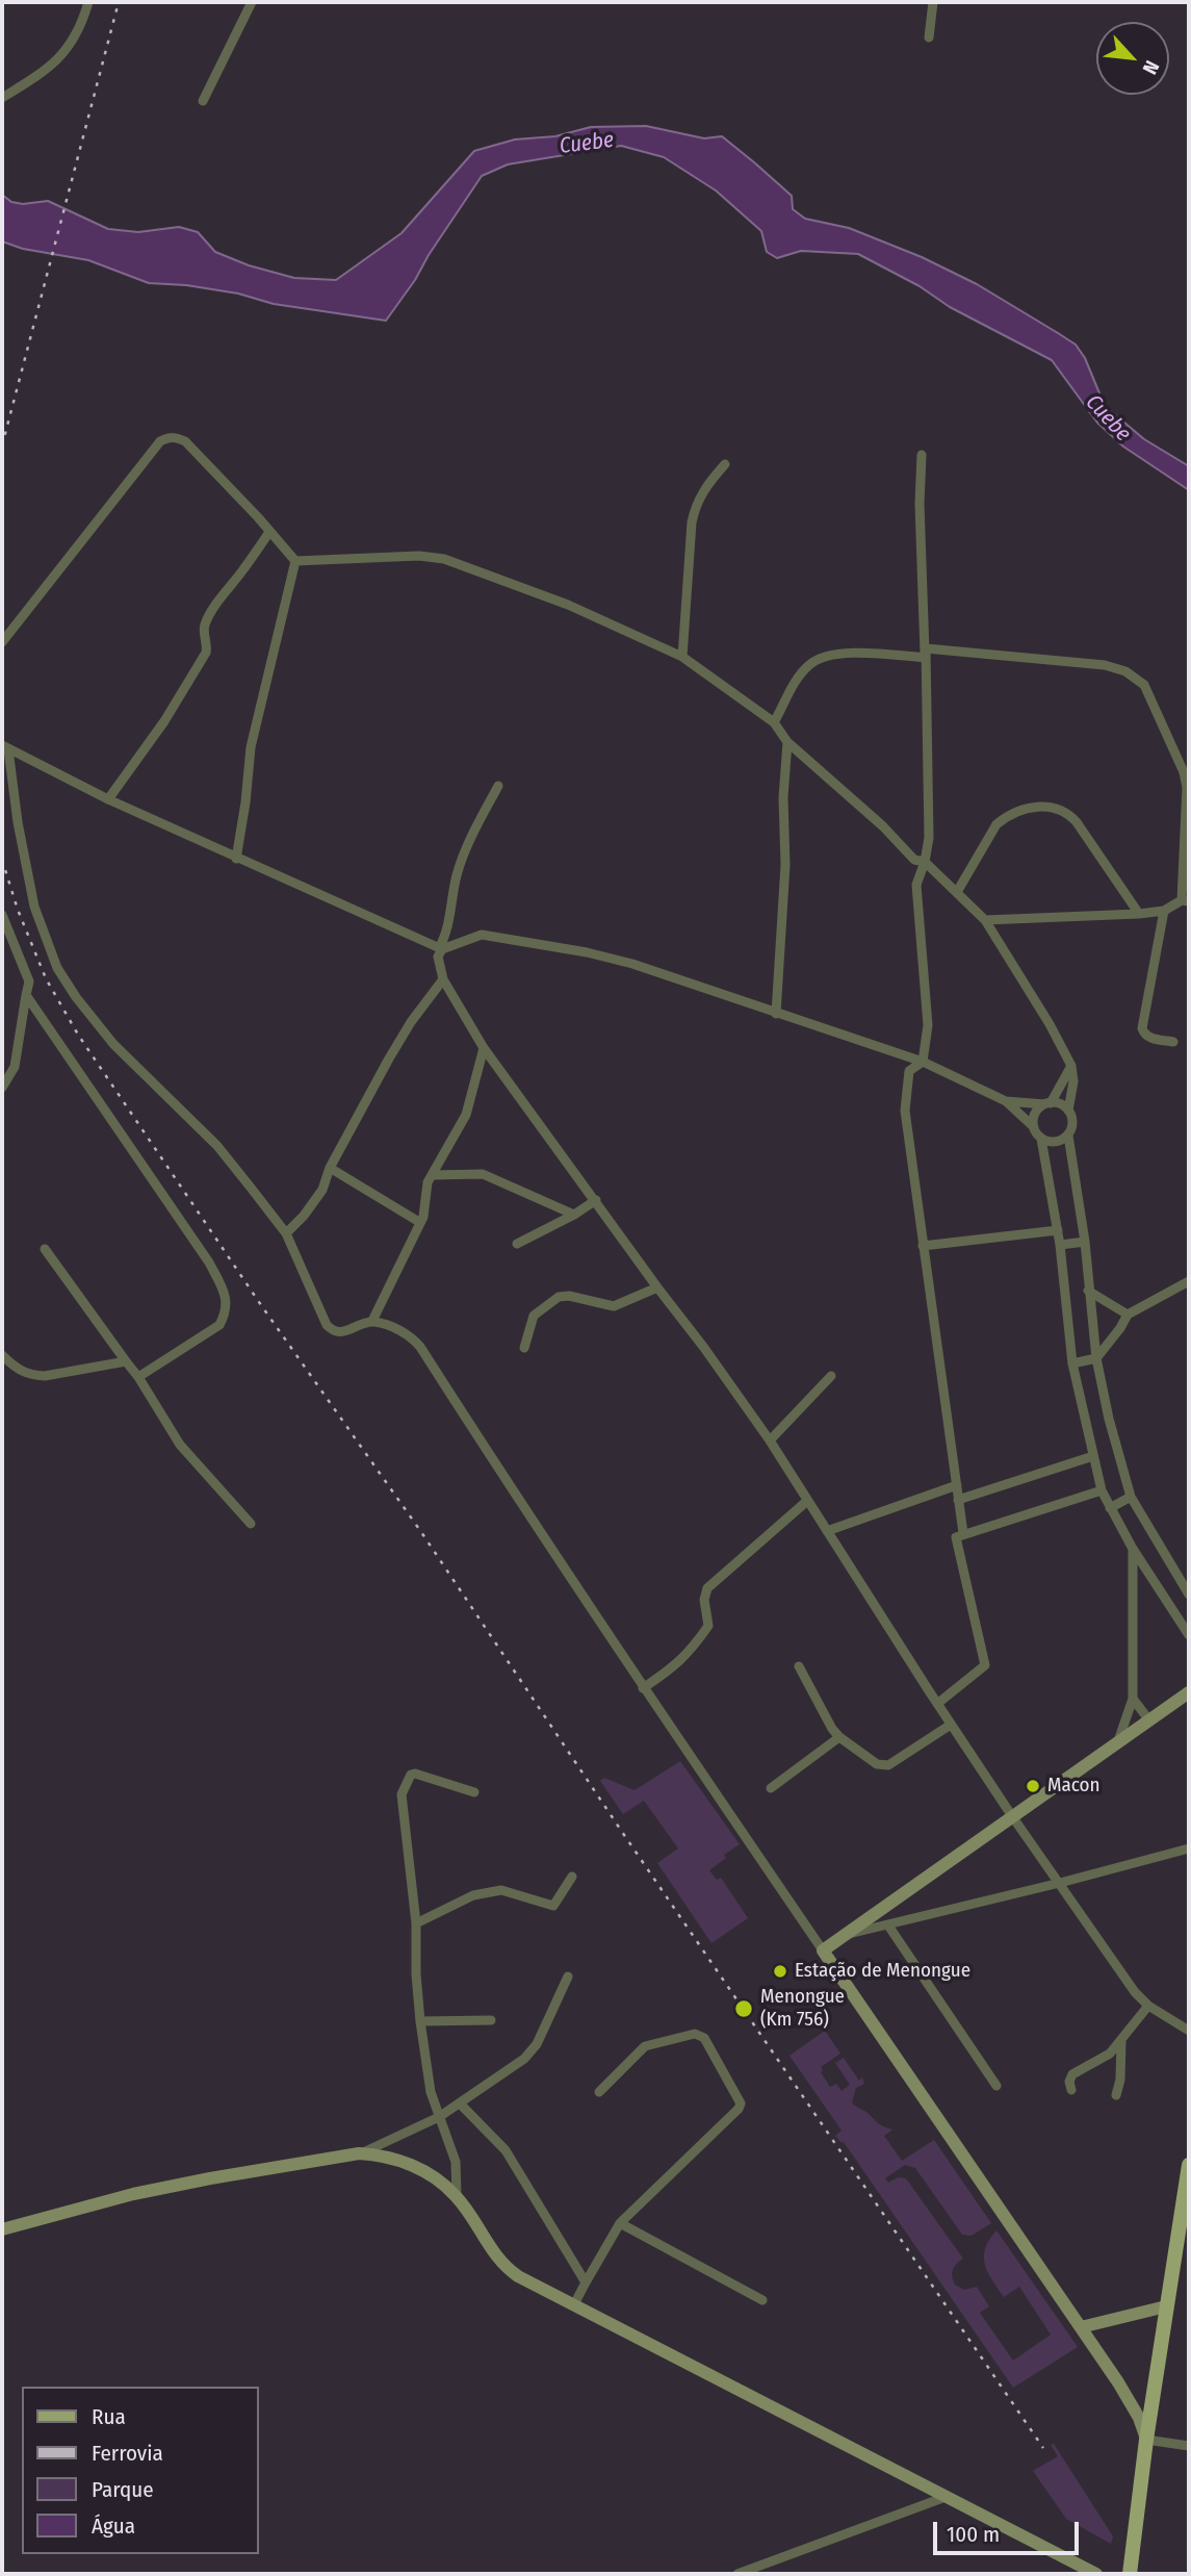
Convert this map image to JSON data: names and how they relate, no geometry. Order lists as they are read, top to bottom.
{
  "water": ["Cuebe"],
  "places": ["Macon", "Estação de Menongue", "Menongue (Km 756)"],
  "legend": [
    "Rua",
    "Ferrovia",
    "Parque",
    "Água"
  ],
  "scale_bar": "100 m",
  "north": "bottom right"
}
